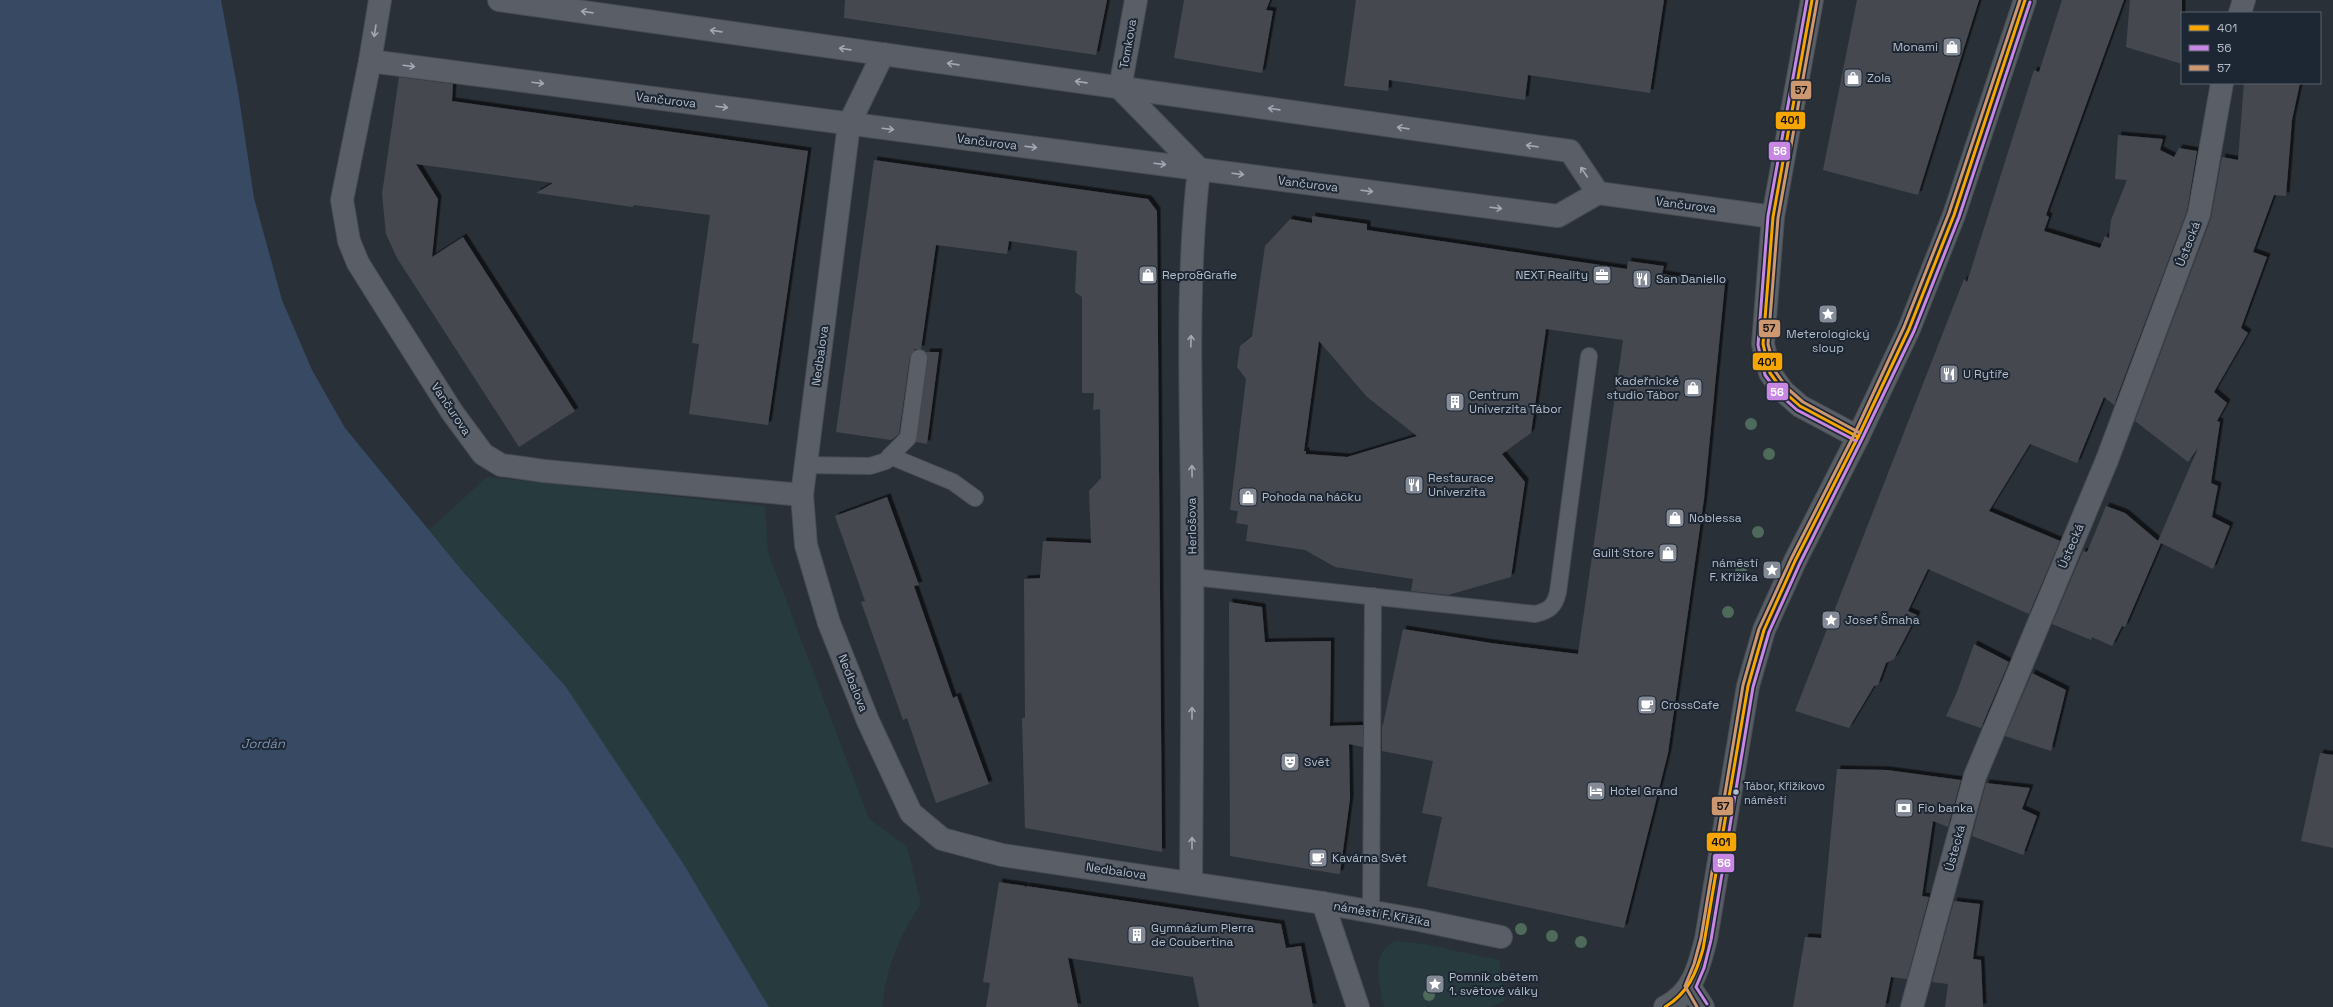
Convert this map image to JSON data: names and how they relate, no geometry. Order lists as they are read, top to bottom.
{
  "streets": {
    "street": [
      "Tomkova",
      "Vančurova",
      "Ústecká",
      "Nedbalova",
      "Herlošova",
      "náměstí F. Křižíka"
    ]
  },
  "crossings": [
    ["Vančurova", "Nedbalova"],
    ["Vančurova", "Herlošova"],
    ["Nedbalova", "Herlošova"],
    ["Nedbalova", "náměstí F. Křižíka"]
  ],
  "one_way": ["Herlošova"],
  "water": ["Jordán"],
  "places": {
    "shop": [
      "Monami",
      "Zola",
      "Repro&Grafie",
      "Kadeřnické studio Tábor",
      "Pohoda na háčku",
      "Noblessa",
      "Guilt Store"
    ],
    "office": ["NEXT Reality"],
    "restaurant": ["San Daniello", "U Rytíře", "Restaurace Univerzita"],
    "place": [
      "Meterologický sloup",
      "náměstí F. Křižíka",
      "Josef Šmaha",
      "Pomník obětem 1. světové války"
    ],
    "building": ["Centrum Univerzita Tábor", "Gymnázium Pierra de Coubertina"],
    "cafe": ["CrossCafe", "Kavárna Svět"],
    "theatre": ["Svět"],
    "hotel": ["Hotel Grand"],
    "other": ["Tábor, Křižíkovo náměstí"],
    "bank": ["Fio banka"]
  },
  "lines": ["transit line 401", "transit line 56", "transit line 57"],
  "legend": ["401", "56", "57"]
}
